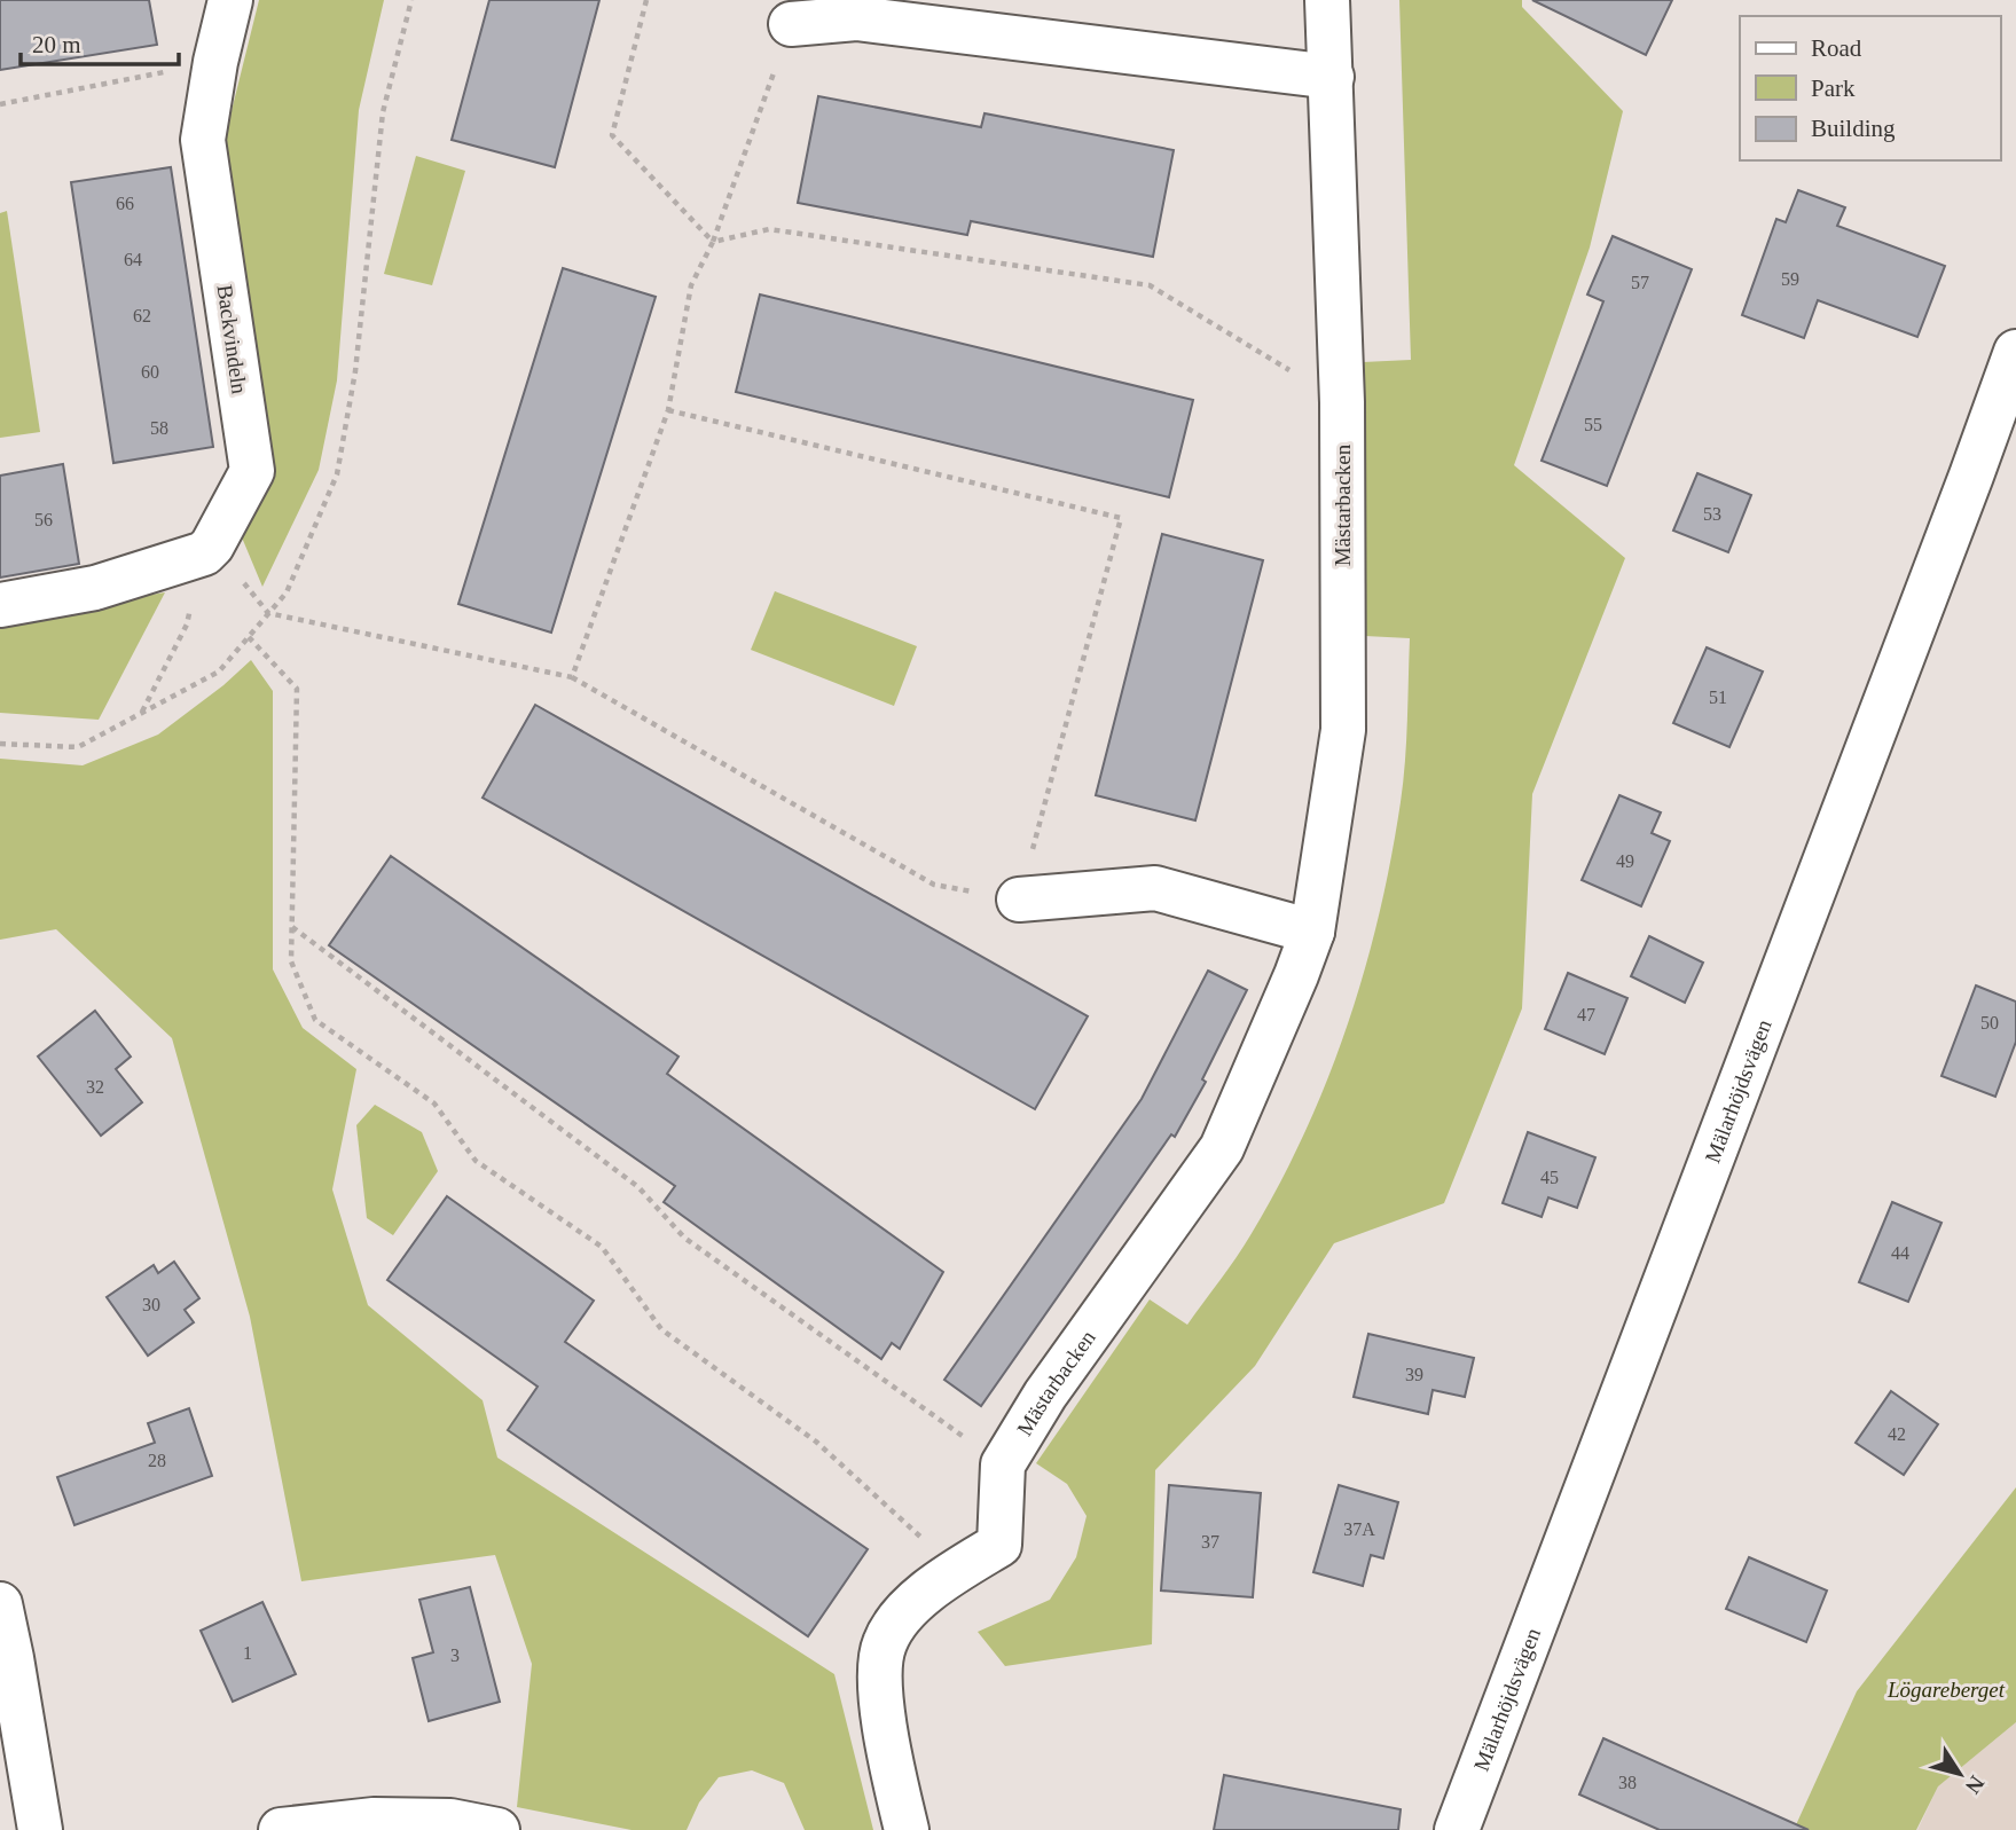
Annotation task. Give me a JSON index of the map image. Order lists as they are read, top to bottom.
{
  "streets": {
    "street": ["Backvindeln", "Mästarbacken", "Mälarhöjdsvägen"]
  },
  "parks": ["Lögareberget"],
  "house_numbers": [
    "66",
    "64",
    "59",
    "57",
    "62",
    "60",
    "55",
    "58",
    "53",
    "56",
    "51",
    "49",
    "47",
    "50",
    "32",
    "45",
    "44",
    "30",
    "39",
    "42",
    "28",
    "37A",
    "37",
    "1",
    "3",
    "38"
  ],
  "legend": ["Road", "Park", "Building"],
  "scale_bar": "20 m",
  "north": "bottom right"
}
